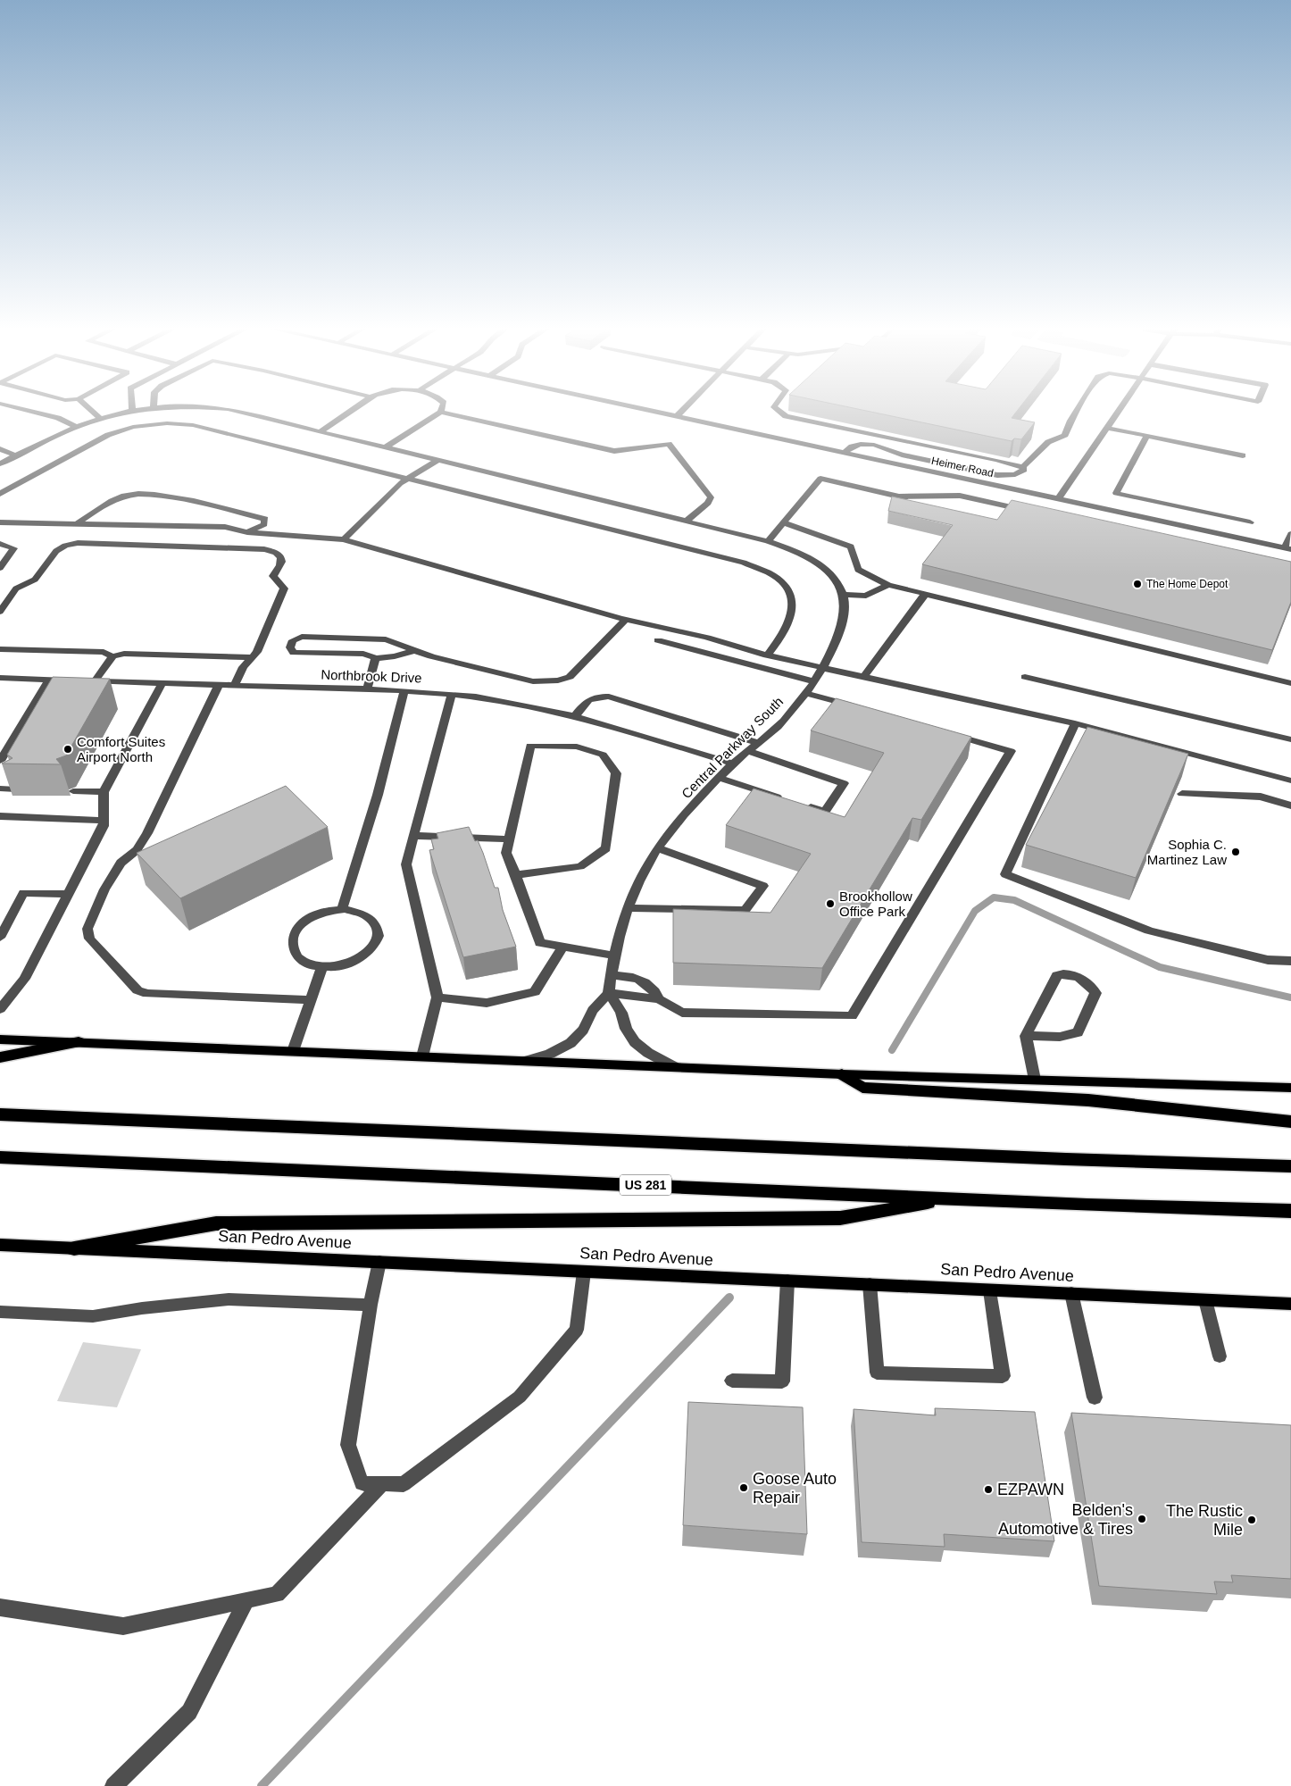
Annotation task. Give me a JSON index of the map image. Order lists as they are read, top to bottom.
{
  "streets": {
    "highway": ["US 281"],
    "main road": ["San Pedro Avenue"],
    "street": ["Heimer Road", "Northbrook Drive", "Central Parkway South"]
  },
  "crossings": [
    ["Northbrook Drive", "Central Parkway South"]
  ],
  "places": [
    "The Home Depot",
    "Comfort Suites Airport North",
    "Sophia C. Martinez Law",
    "Brookhollow Office Park",
    "Goose Auto Repair",
    "EZPAWN",
    "Belden's Automotive & Tires",
    "The Rustic Mile"
  ]
}
